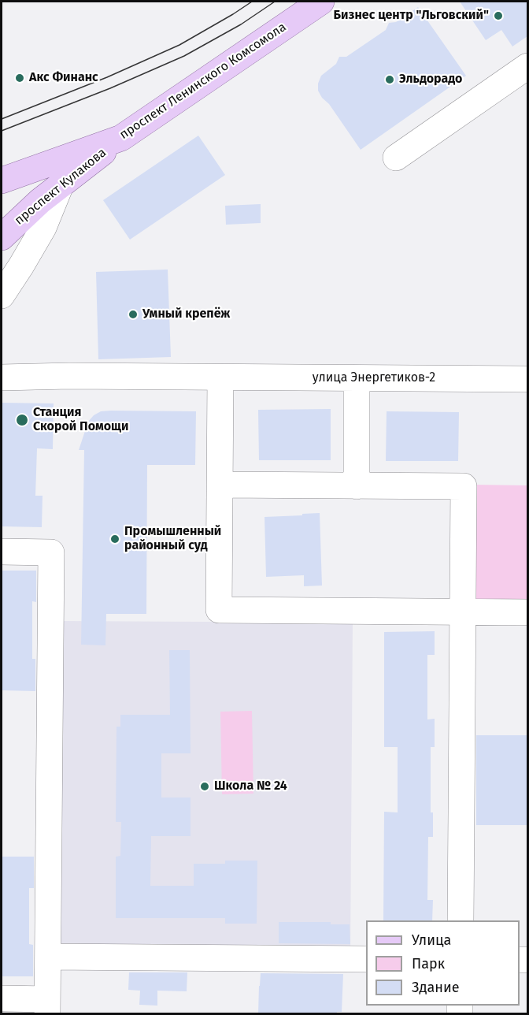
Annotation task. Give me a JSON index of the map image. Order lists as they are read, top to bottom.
{
  "streets": {
    "main road": ["проспект Ленинского Комсомола", "проспект Кулакова"],
    "street": ["улица Энергетиков-2"]
  },
  "crossings": [
    ["проспект Ленинского Комсомола", "проспект Кулакова"]
  ],
  "places": [
    "Бизнес центр \"Льговский\"",
    "Акс Финанс",
    "Эльдорадо",
    "Умный крепёж",
    "Станция Скорой Помощи",
    "Промышленный районный суд",
    "Школа № 24"
  ],
  "legend": ["Улица", "Парк", "Здание"]
}
